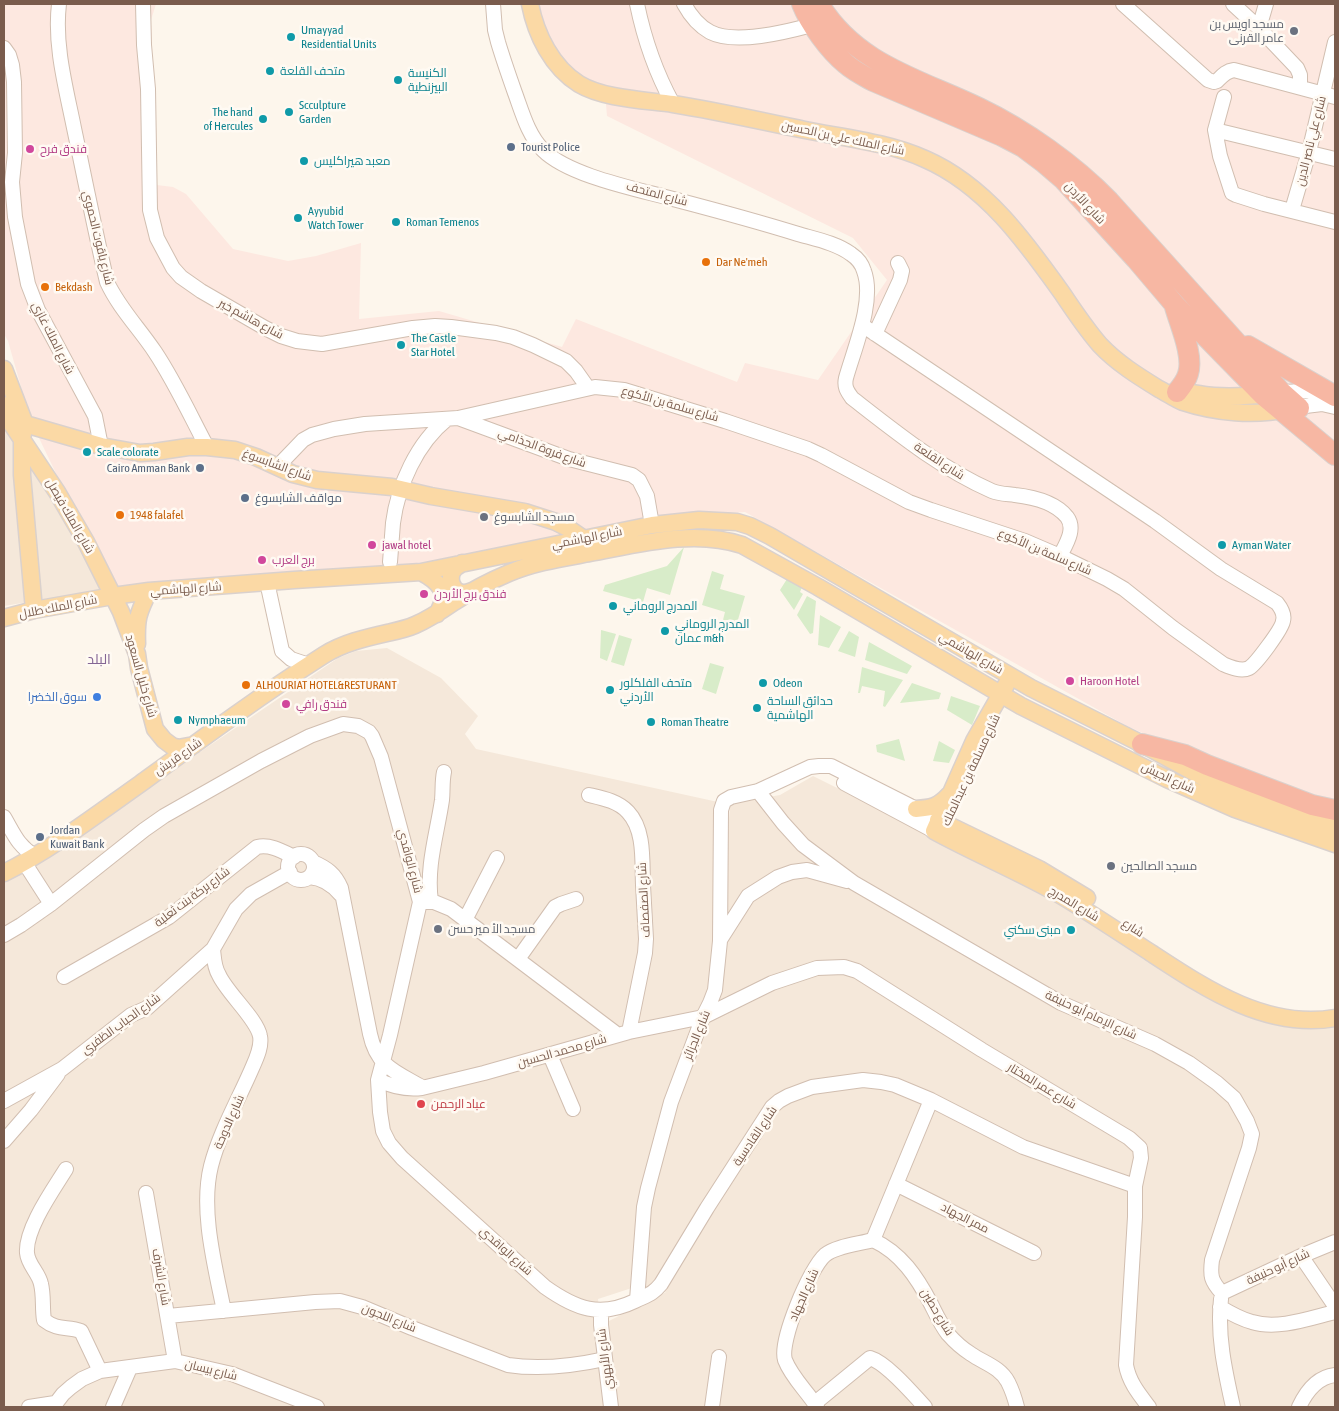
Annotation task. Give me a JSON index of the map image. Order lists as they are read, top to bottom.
{
  "streets": {
    "highway": ["شارع الأردن"],
    "main road": [
      "شارع الملك علي بن الحسين",
      "شارع الشابسوغ",
      "شارع الملك فيصل",
      "شارع الهاشمي",
      "شارع الملك طلال",
      "شارع خليل السعود",
      "شارع قريش",
      "شارع مسلمة بن عبدالملك",
      "شارع الجيش",
      "شارع المدرج"
    ],
    "street": [
      "شارع علي ناصر الدين",
      "شارع المتحف",
      "شارع ياقوت الحموي",
      "شارع هاشم خير",
      "شارع الملك غازي",
      "شارع سلمة بن الأكوع",
      "شارع فروة الجذامي",
      "شارع القلعة",
      "شارع الواقدي",
      "شارع بركة بنت ثعلبة",
      "شارع الصفصاف",
      "شارع الإمام أبو حنيفة",
      "شارع الحباب الظفري",
      "شارع الجزائر",
      "شارع محمد الحسين",
      "شارع عمر المختار",
      "شارع الدوحة",
      "شارع القادسية",
      "ممر الجهاد",
      "شارع أبو حنيفة",
      "شارع الشرف",
      "شارع الجهاد",
      "شارع حطين",
      "شارع اللجون",
      "شارع الأبهري",
      "شارع بيسان"
    ]
  },
  "crossings": [
    ["شارع الملك علي بن الحسين", "شارع الأردن"],
    ["شارع المتحف", "شارع سلمة بن الأكوع"],
    ["شارع المتحف", "شارع القلعة"],
    ["شارع ياقوت الحموي", "شارع الشابسوغ"],
    ["شارع هاشم خير", "شارع سلمة بن الأكوع"],
    ["شارع الملك غازي", "شارع الشابسوغ"],
    ["شارع سلمة بن الأكوع", "شارع فروة الجذامي"],
    ["شارع سلمة بن الأكوع", "شارع القلعة"],
    ["شارع سلمة بن الأكوع", "شارع الشابسوغ"],
    ["شارع فروة الجذامي", "شارع الهاشمي"],
    ["شارع الشابسوغ", "شارع الملك فيصل"],
    ["شارع الشابسوغ", "شارع الهاشمي"],
    ["شارع الملك فيصل", "شارع الهاشمي"],
    ["شارع الملك فيصل", "شارع الملك طلال"],
    ["شارع الملك فيصل", "شارع خليل السعود"],
    ["شارع الهاشمي", "شارع الملك طلال"],
    ["شارع الهاشمي", "شارع خليل السعود"],
    ["شارع الهاشمي", "شارع قريش"],
    ["شارع الهاشمي", "شارع مسلمة بن عبدالملك"],
    ["شارع الهاشمي", "شارع الجيش"],
    ["شارع الملك طلال", "شارع خليل السعود"],
    ["شارع خليل السعود", "شارع قريش"],
    ["شارع مسلمة بن عبدالملك", "شارع الجيش"],
    ["شارع مسلمة بن عبدالملك", "شارع المدرج"],
    ["شارع الواقدي", "شارع محمد الحسين"],
    ["شارع الواقدي", "شارع القادسية"],
    ["شارع الواقدي", "شارع الأبهري"],
    ["شارع بركة بنت ثعلبة", "شارع الحباب الظفري"],
    ["شارع الصفصاف", "شارع محمد الحسين"],
    ["شارع الإمام أبو حنيفة", "شارع الجزائر"],
    ["شارع الإمام أبو حنيفة", "شارع أبو حنيفة"],
    ["شارع الحباب الظفري", "شارع الدوحة"],
    ["شارع الجزائر", "شارع محمد الحسين"],
    ["شارع الجزائر", "شارع عمر المختار"],
    ["شارع الجزائر", "شارع القادسية"],
    ["شارع محمد الحسين", "شارع عمر المختار"],
    ["شارع عمر المختار", "شارع القادسية"],
    ["شارع الدوحة", "شارع اللجون"],
    ["شارع القادسية", "شارع الأبهري"],
    ["شارع الشرف", "شارع اللجون"],
    ["شارع الشرف", "شارع بيسان"],
    ["شارع الجهاد", "شارع حطين"],
    ["شارع اللجون", "شارع الأبهري"]
  ],
  "districts": ["البلد"],
  "places": [
    "مسجد اويس بن عامر القرنى",
    "Umayyad Residential Units",
    "متحف القلعة",
    "الكنيسة البيزنطية",
    "Scculpture Garden",
    "The hand of Hercules",
    "Tourist Police",
    "فندق فرح",
    "معبد هيراكليس",
    "Ayyubid Watch Tower",
    "Roman Temenos",
    "Dar Ne'meh",
    "Bekdash",
    "The Castle Star Hotel",
    "Scale colorate",
    "Cairo Amman Bank",
    "مواقف الشابسوغ",
    "1948 falafel",
    "مسجد الشابسوغ",
    "jawal hotel",
    "Ayman Water",
    "برج العرب",
    "فندق برج الأردن",
    "المدرج الروماني",
    "المدرج الروماني عمان m&h",
    "Haroon Hotel",
    "Odeon",
    "ALHOURIAT HOTEL&RESTURANT",
    "متحف الفلكلور الأردني",
    "سوق الخضرا",
    "فندق رافي",
    "حدائق الساحة الهاشمية",
    "Nymphaeum",
    "Roman Theatre",
    "Jordan Kuwait Bank",
    "مسجد الصالحين",
    "مسجد الأ مير حسن",
    "مبنى سكني",
    "عباد الرحمن"
  ]
}
